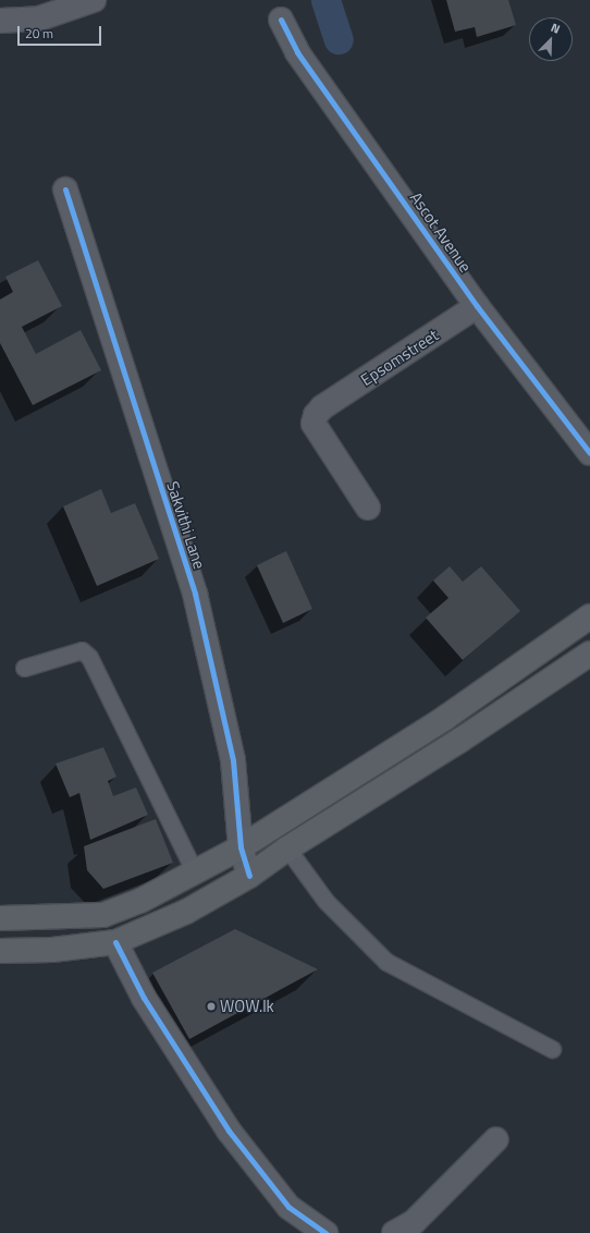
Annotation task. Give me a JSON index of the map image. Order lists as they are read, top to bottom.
{
  "streets": {
    "street": ["Ascot Avenue", "Epsomstreet", "Sakvithi Lane"]
  },
  "crossings": [
    ["Ascot Avenue", "Epsomstreet"]
  ],
  "places": ["WOW.lk"],
  "scale_bar": "20 m",
  "north": "top right"
}
